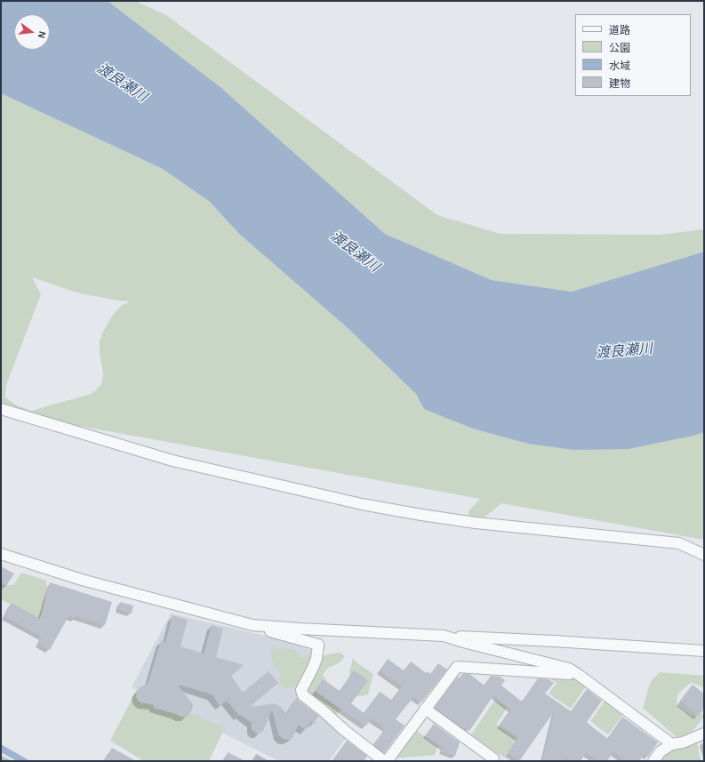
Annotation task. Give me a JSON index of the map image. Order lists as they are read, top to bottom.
{
  "water": ["渡良瀬川"],
  "legend": [
    "道路",
    "公園",
    "水域",
    "建物"
  ],
  "north": "right"
}
